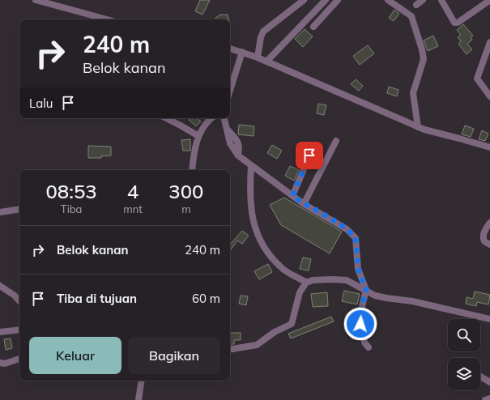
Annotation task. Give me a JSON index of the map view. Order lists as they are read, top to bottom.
{
  "page": {
    "turn": ["240 m", "Belok kanan"],
    "then": "Lalu",
    "eta": [
      "08:53",
      "Tiba",
      "4",
      "mnt",
      "300",
      "m"
    ],
    "list": [
      {
        "name": "Belok kanan",
        "value": "240 m"
      },
      {
        "name": "Tiba di tujuan",
        "value": "60 m"
      }
    ],
    "buttons": ["Keluar", "Bagikan"]
  }
}
